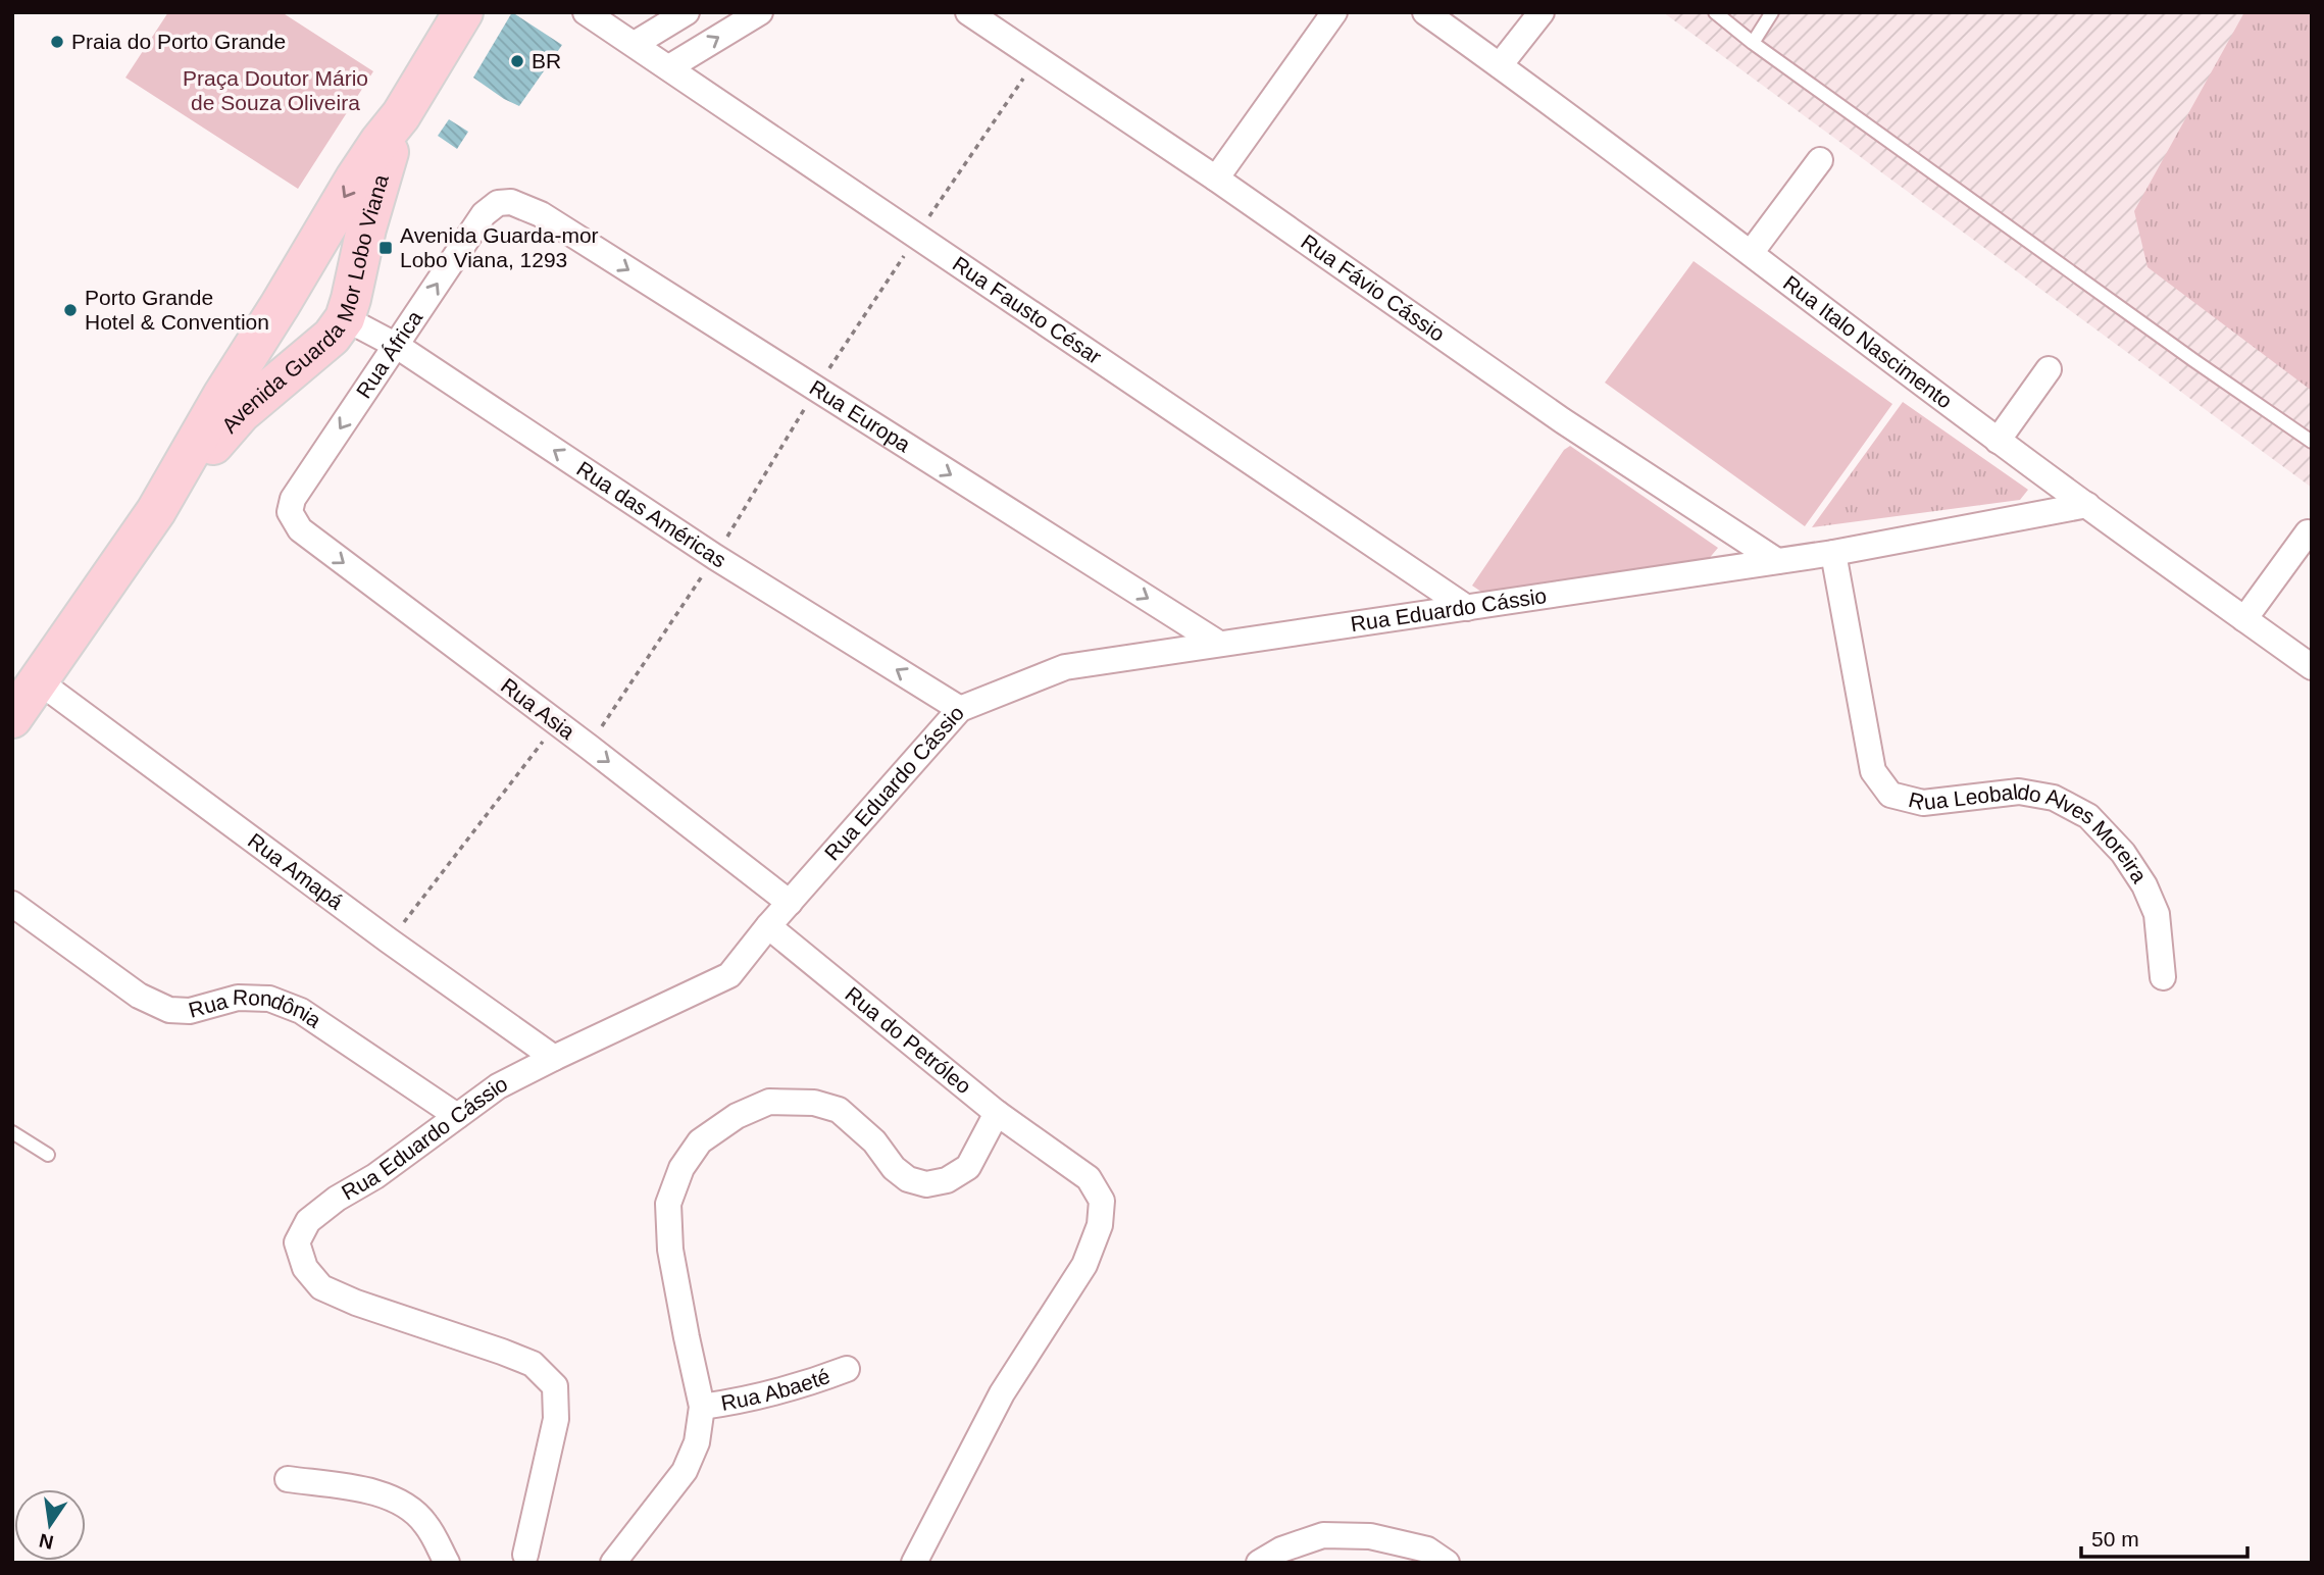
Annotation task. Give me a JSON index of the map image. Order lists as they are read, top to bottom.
{
  "streets": {
    "main road": ["Avenida Guarda Mor Lobo Viana"],
    "street": [
      "Rua Fávio Cássio",
      "Rua Fausto César",
      "Rua Italo Nascimento",
      "Rua África",
      "Rua Europa",
      "Rua das Américas",
      "Rua Eduardo Cássio",
      "Rua Asia",
      "Rua Leobaldo Alves Moreira",
      "Rua Amapá",
      "Rua Rondônia",
      "Rua do Petróleo",
      "Rua Abaeté"
    ]
  },
  "crossings": [
    ["Rua Fávio Cássio", "Rua Eduardo Cássio"],
    ["Avenida Guarda Mor Lobo Viana", "Rua das Américas"],
    ["Avenida Guarda Mor Lobo Viana", "Rua Amapá"],
    ["Rua Fausto César", "Rua Eduardo Cássio"],
    ["Rua Italo Nascimento", "Rua Eduardo Cássio"],
    ["Rua África", "Rua Europa"],
    ["Rua África", "Rua das Américas"],
    ["Rua África", "Rua Asia"],
    ["Rua Europa", "Rua Eduardo Cássio"],
    ["Rua das Américas", "Rua Eduardo Cássio"],
    ["Rua Eduardo Cássio", "Rua Asia"],
    ["Rua Eduardo Cássio", "Rua Leobaldo Alves Moreira"],
    ["Rua Eduardo Cássio", "Rua Amapá"],
    ["Rua Eduardo Cássio", "Rua Rondônia"],
    ["Rua Eduardo Cássio", "Rua do Petróleo"]
  ],
  "one_way": ["Rua Europa", "Rua das Américas", "Rua Asia"],
  "parks": ["Praça Doutor Mário de Souza Oliveira"],
  "places": {
    "other": ["Praia do Porto Grande", "BR", "Porto Grande Hotel & Convention"],
    "transit": ["Avenida Guarda-mor Lobo Viana, 1293"]
  },
  "scale_bar": "50 m",
  "north": "bottom"
}
